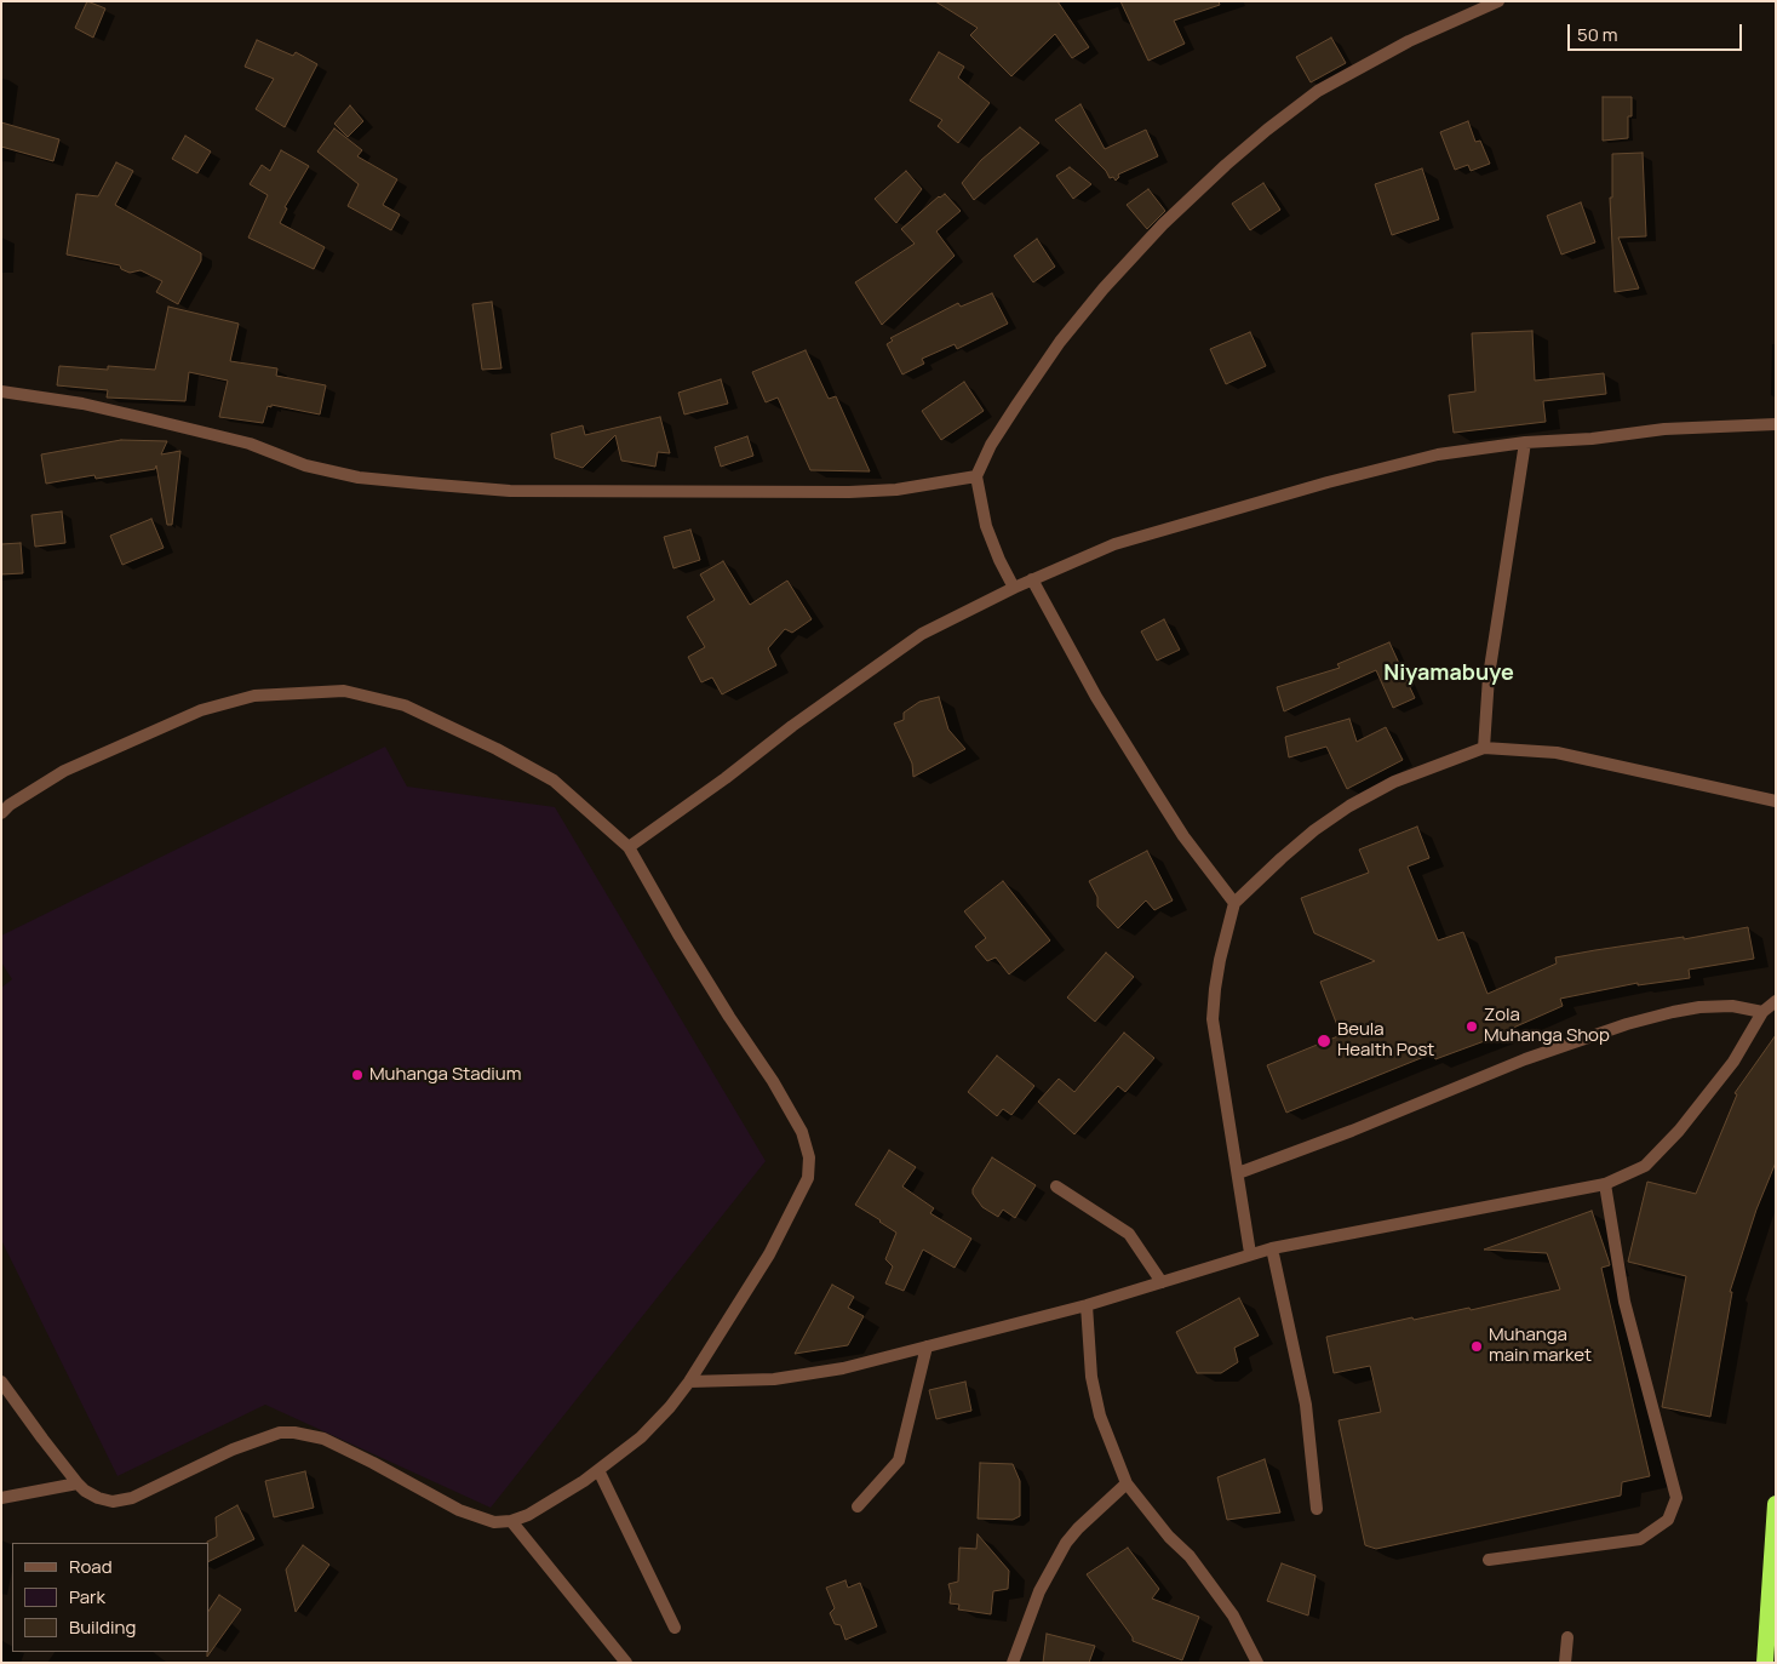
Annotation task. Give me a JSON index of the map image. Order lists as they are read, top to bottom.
{
  "districts": ["Niyamabuye"],
  "places": [
    "Zola Muhanga Shop",
    "Beula Health Post",
    "Muhanga Stadium",
    "Muhanga main market"
  ],
  "legend": ["Road", "Park", "Building"],
  "scale_bar": "50 m"
}
